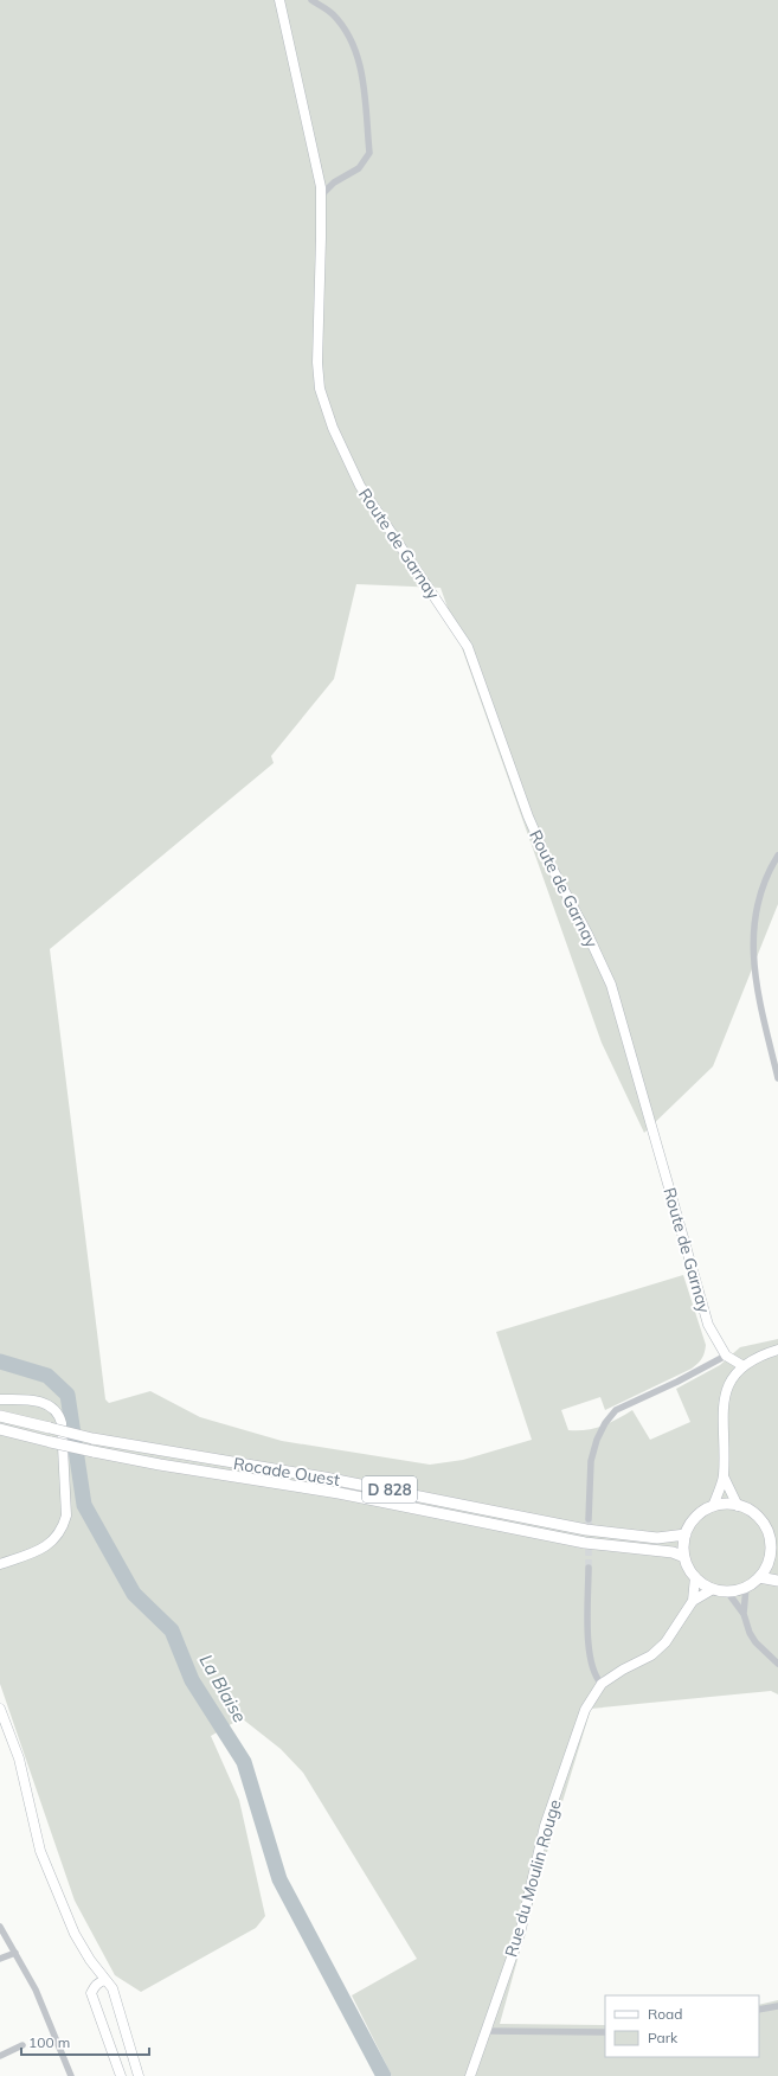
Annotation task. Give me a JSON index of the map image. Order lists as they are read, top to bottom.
{
  "streets": {
    "main road": ["Rocade Ouest", "D 828"],
    "street": ["Route de Garnay", "Rue du Moulin Rouge"]
  },
  "crossings": [
    ["Rocade Ouest", "Rue du Moulin Rouge"]
  ],
  "water": ["La Blaise"],
  "legend": ["Road", "Park"],
  "scale_bar": "100 m"
}
